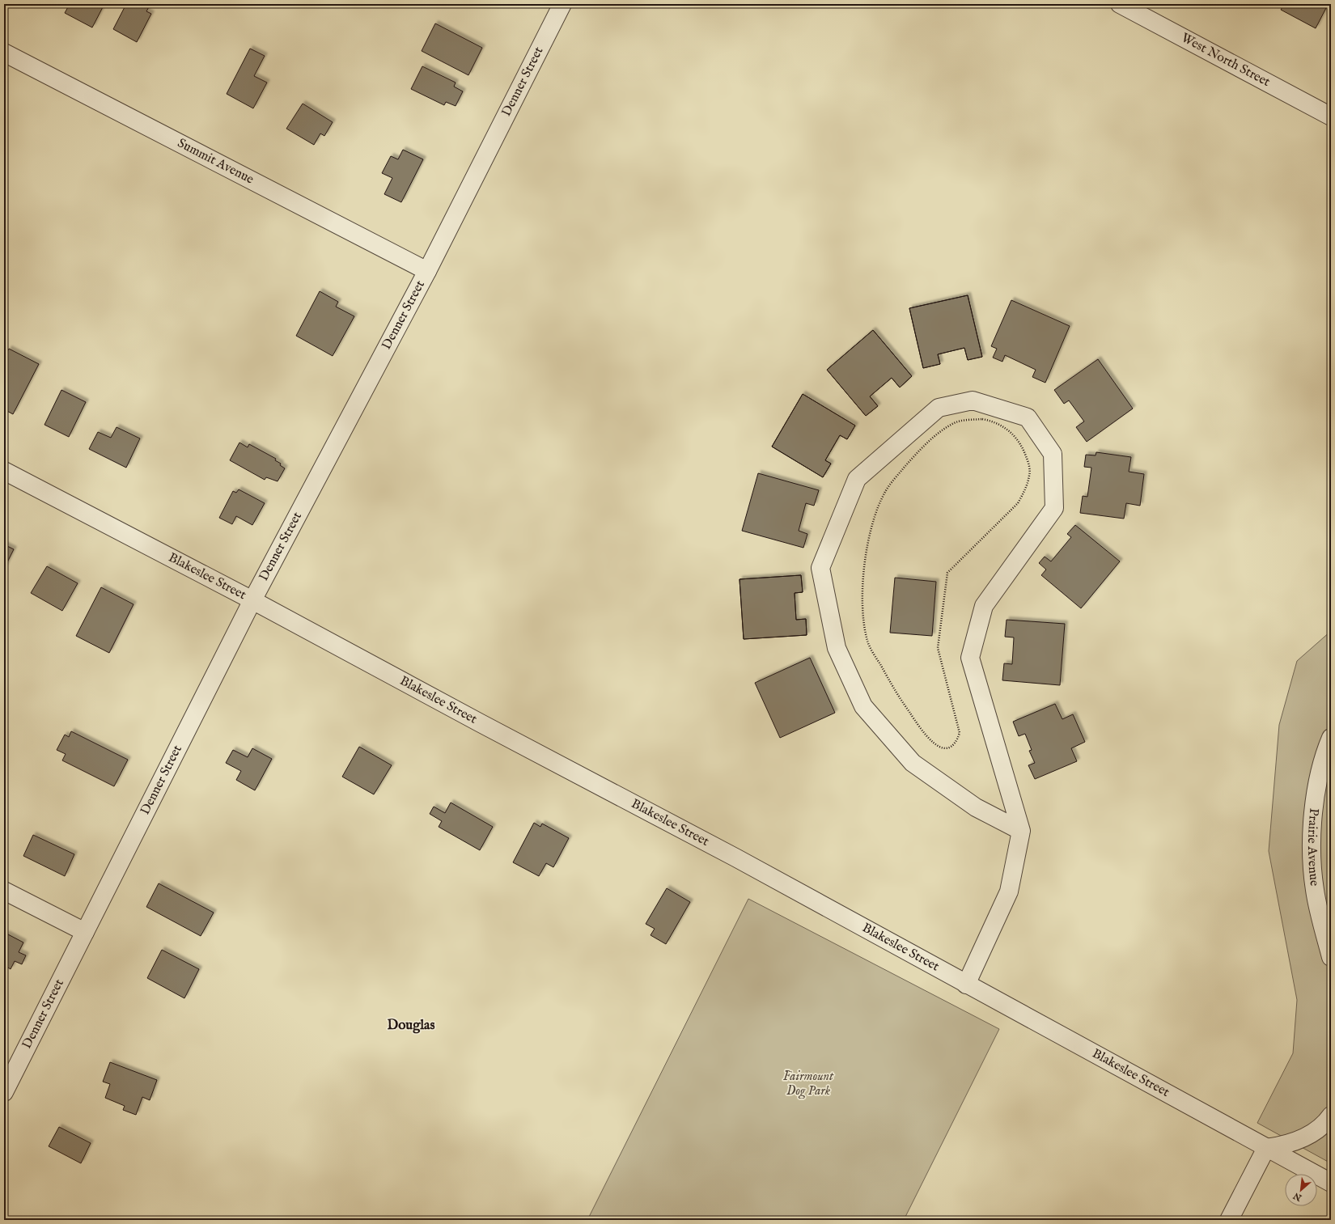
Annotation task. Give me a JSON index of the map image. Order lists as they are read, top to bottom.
{
  "streets": {
    "street": [
      "West North Street",
      "Denner Street",
      "Summit Avenue",
      "Blakeslee Street",
      "Prairie Avenue"
    ]
  },
  "crossings": [
    ["Denner Street", "Summit Avenue"],
    ["Denner Street", "Blakeslee Street"]
  ],
  "districts": ["Douglas"],
  "parks": ["Fairmount Dog Park"],
  "north": "bottom left"
}
